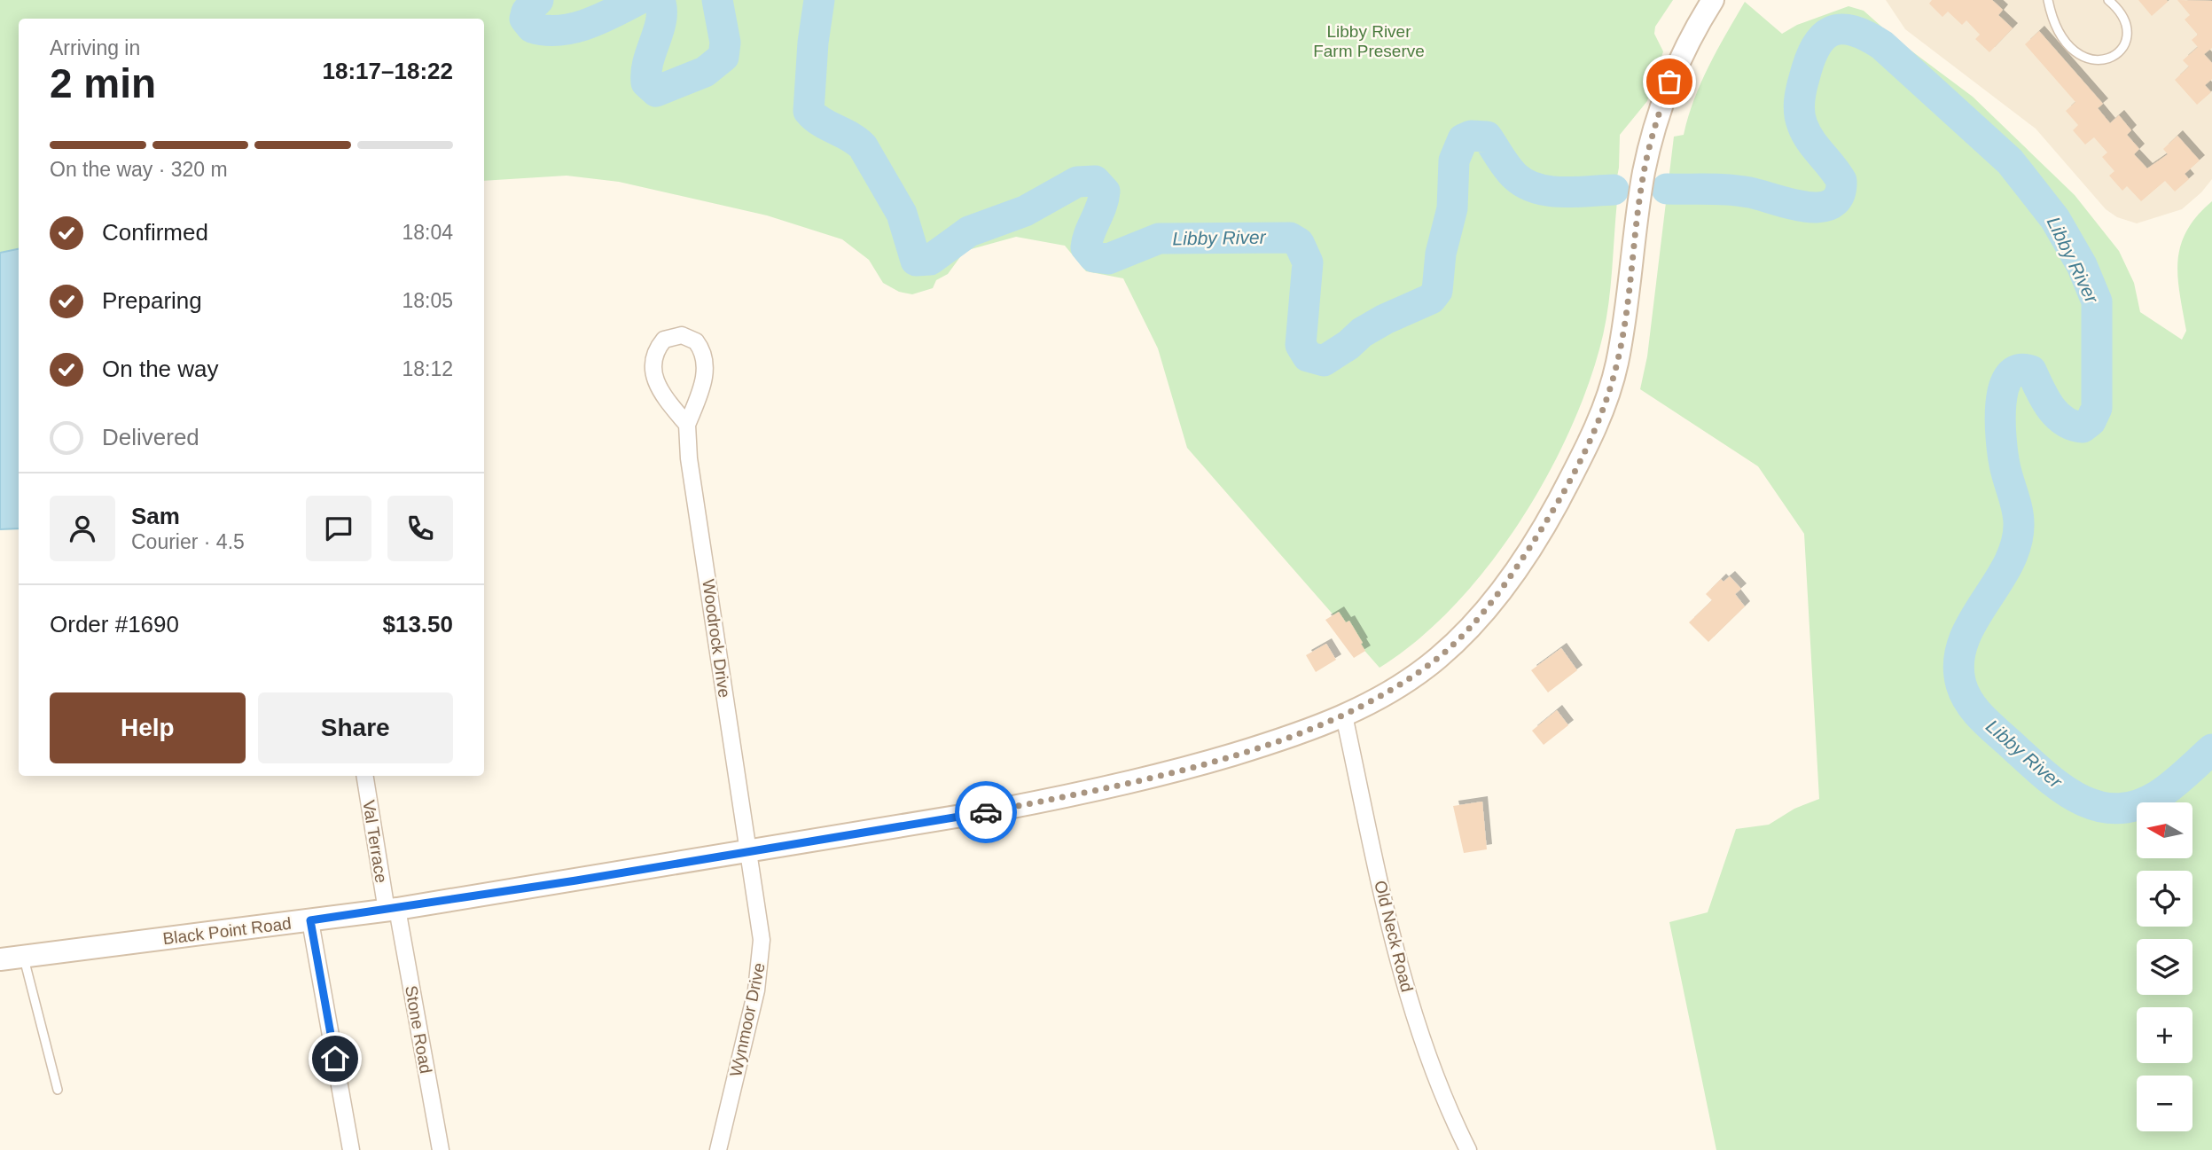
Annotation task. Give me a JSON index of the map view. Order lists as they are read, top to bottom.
{
  "streets": {
    "main road": ["Black Point Road"],
    "street": [
      "Woodrock Drive",
      "Val Terrace",
      "Old Neck Road",
      "Wynmoor Drive",
      "Stone Road"
    ]
  },
  "crossings": [
    ["Woodrock Drive", "Black Point Road"],
    ["Woodrock Drive", "Wynmoor Drive"],
    ["Val Terrace", "Black Point Road"],
    ["Val Terrace", "Stone Road"],
    ["Black Point Road", "Old Neck Road"],
    ["Black Point Road", "Wynmoor Drive"],
    ["Black Point Road", "Stone Road"]
  ],
  "water": ["Libby River"],
  "parks": ["Libby River Farm Preserve"],
  "north": "left",
  "page": {
    "heading": ["2 min", "Arriving in", "18:17–18:22"],
    "panel": [
      "Sam",
      "Courier · 4.5",
      "Order #1690",
      "$13.50"
    ],
    "bar": "On the way · 320 m",
    "list": [
      ["Confirmed", "18:04"],
      ["Preparing", "18:05"],
      ["On the way", "18:12"],
      "Delivered"
    ],
    "buttons": ["Help", "Share"],
    "map_buttons": ["+", "−"]
  }
}
